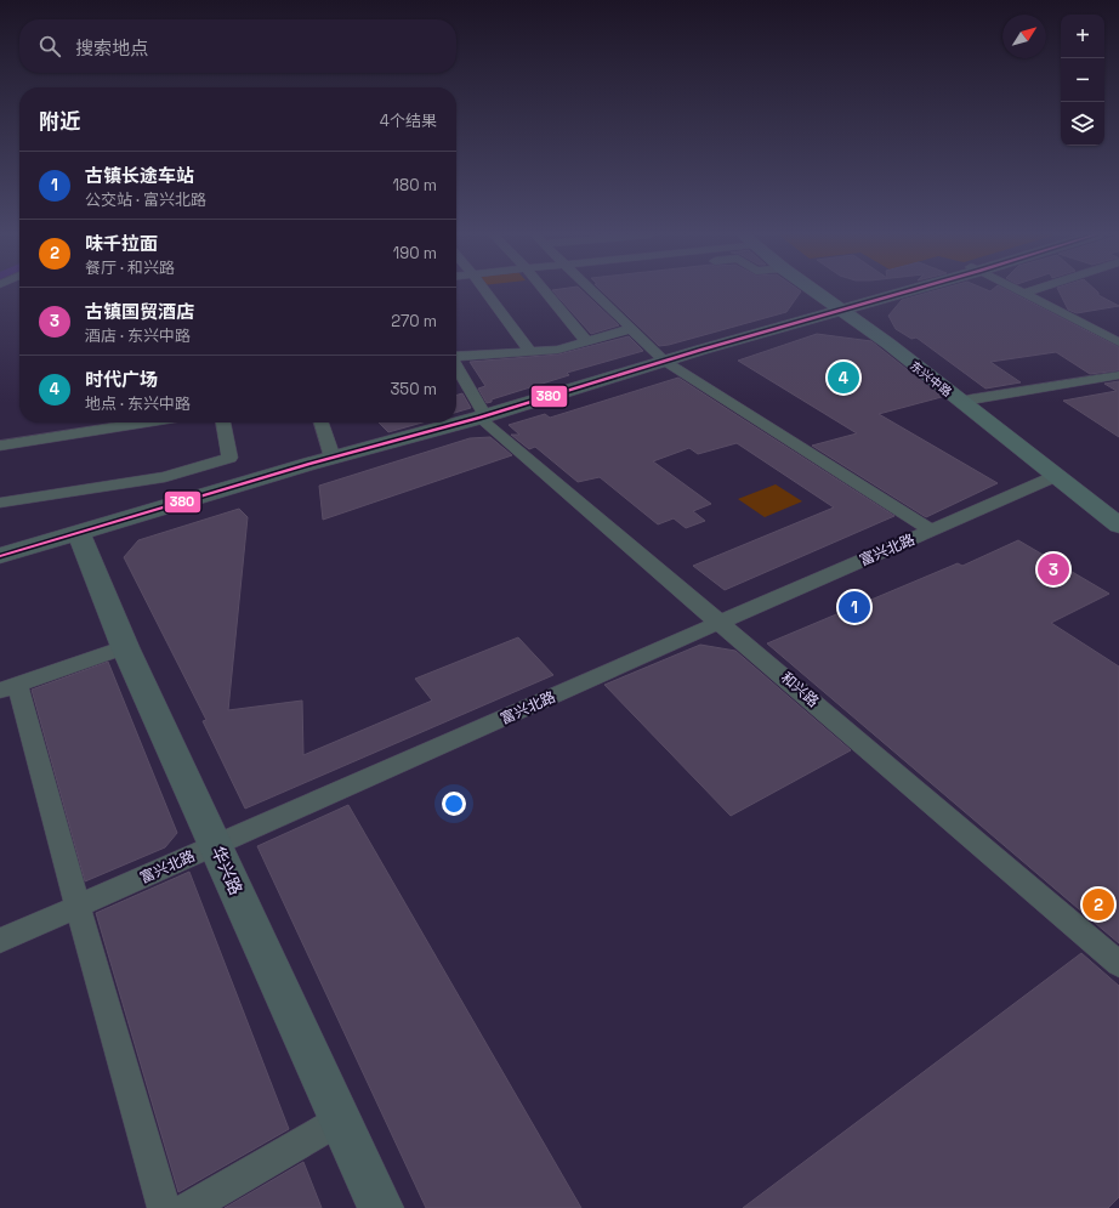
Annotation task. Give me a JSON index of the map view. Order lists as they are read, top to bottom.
{
  "streets": {
    "main road": ["东兴中路", "华兴路"],
    "street": ["富兴北路", "和兴路"]
  },
  "crossings": [
    ["东兴中路", "富兴北路"],
    ["富兴北路", "和兴路"],
    ["富兴北路", "华兴路"]
  ],
  "lines": ["transit line 380"],
  "north": "top right",
  "page": {
    "map_buttons": ["+", "−"],
    "search": "搜索地点",
    "heading": ["附近", "4个结果"],
    "list": [
      {
        "mark": "1",
        "name": "古镇长途车站",
        "note": "公交站 · 富兴北路",
        "value": "180 m"
      },
      {
        "mark": "2",
        "name": "味千拉面",
        "note": "餐厅 · 和兴路",
        "value": "190 m"
      },
      {
        "mark": "3",
        "name": "古镇国贸酒店",
        "note": "酒店 · 东兴中路",
        "value": "270 m"
      },
      {
        "mark": "4",
        "name": "时代广场",
        "note": "地点 · 东兴中路",
        "value": "350 m"
      }
    ],
    "pins": [
      "4",
      "3",
      "1",
      "2"
    ]
  }
}
